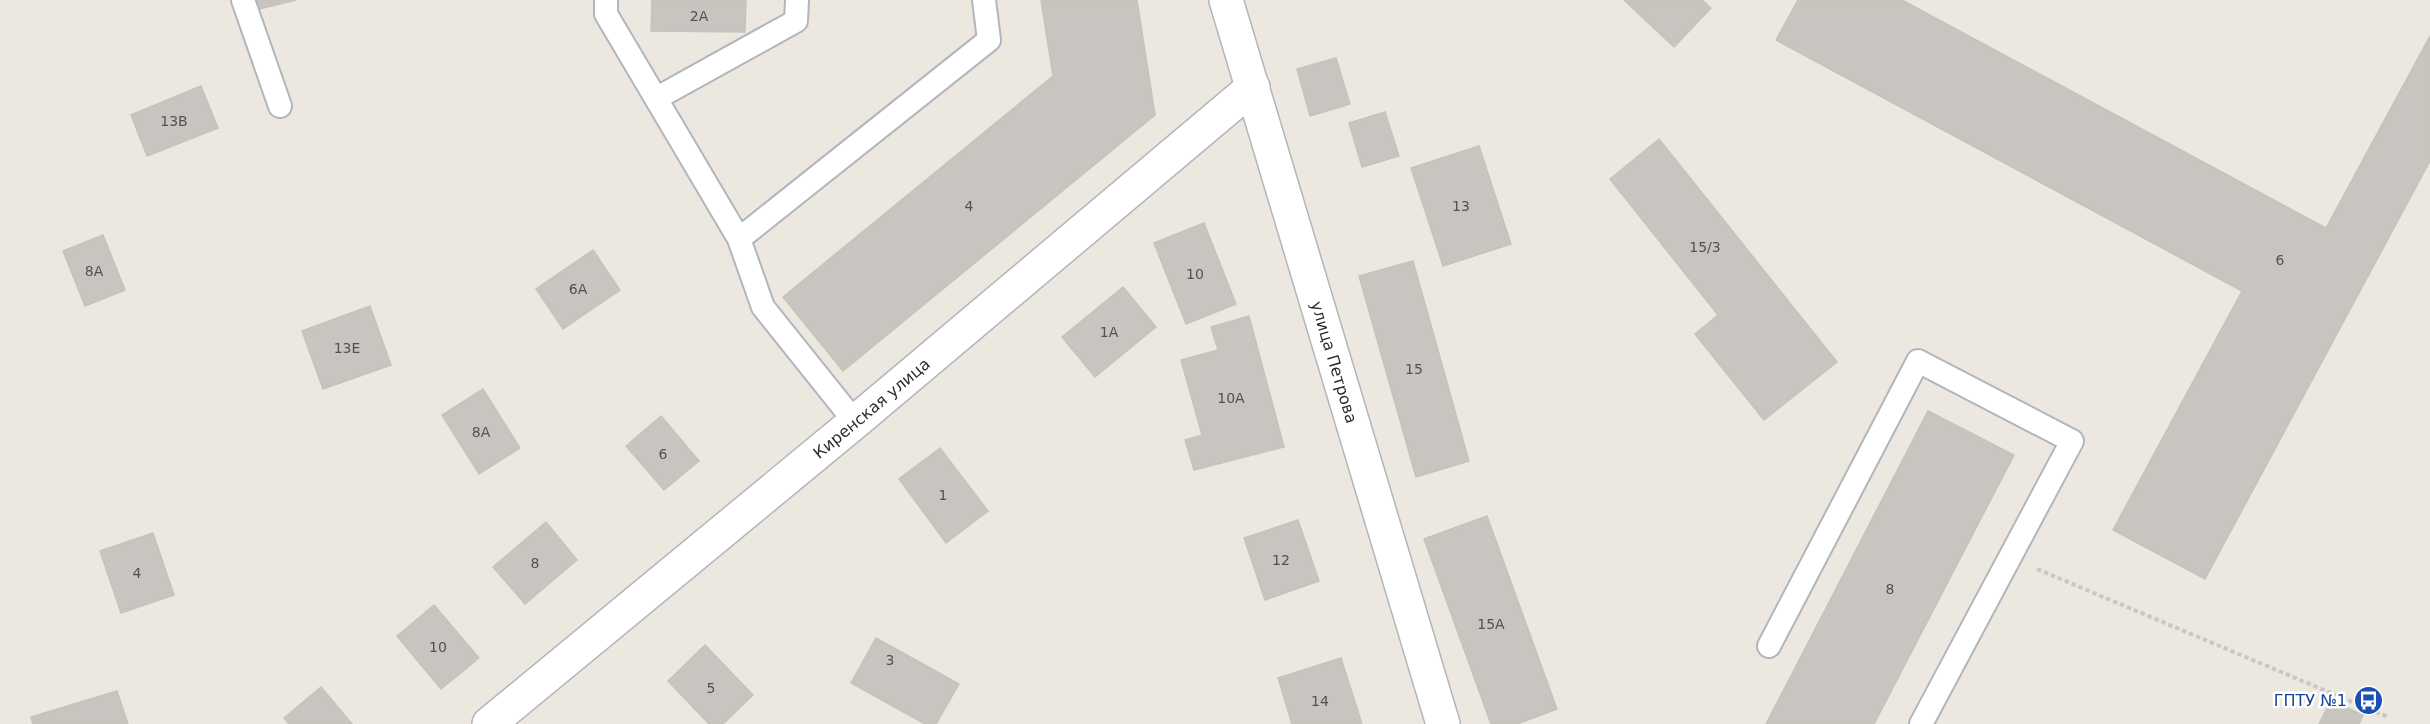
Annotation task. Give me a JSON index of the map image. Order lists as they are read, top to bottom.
{
  "streets": {
    "street": ["улица Петрова", "Киренская улица"]
  },
  "crossings": [
    ["улица Петрова", "Киренская улица"]
  ],
  "places": {
    "bus stop": ["ГПТУ №1"]
  },
  "house_numbers": [
    "2А",
    "13В",
    "4",
    "13",
    "15/3",
    "6",
    "8А",
    "10",
    "6А",
    "1А",
    "13Е",
    "15",
    "10А",
    "8А",
    "6",
    "1",
    "12",
    "8",
    "4",
    "8",
    "15А",
    "10",
    "3",
    "5",
    "14"
  ]
}
